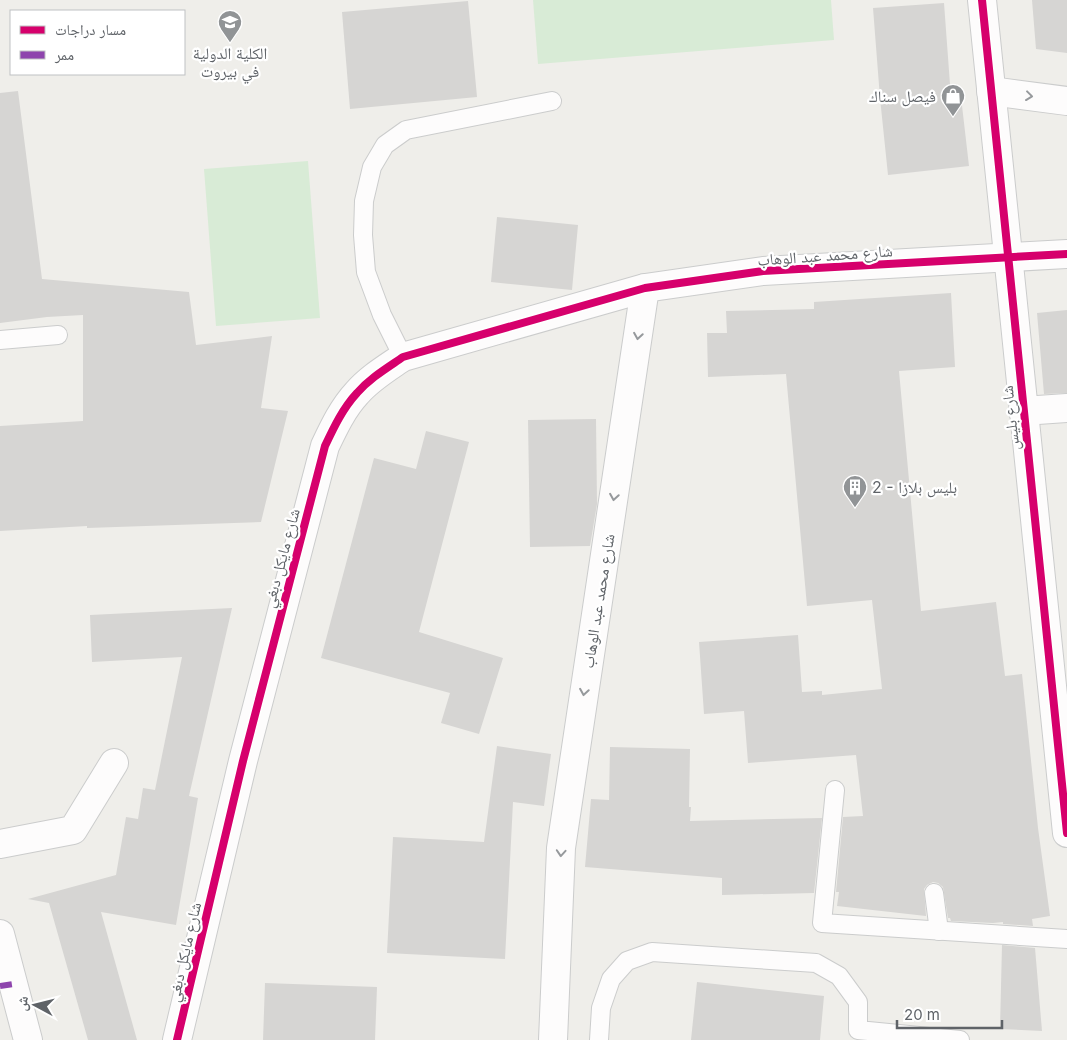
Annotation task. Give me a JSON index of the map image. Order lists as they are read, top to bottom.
{
  "streets": {
    "street": ["شارع محمد عبد الوهاب", "شارع بليس", "شارع مايكل دبغي"]
  },
  "crossings": [
    ["شارع محمد عبد الوهاب", "شارع بليس"],
    ["شارع محمد عبد الوهاب", "شارع مايكل دبغي"]
  ],
  "one_way": ["شارع محمد عبد الوهاب"],
  "places": {
    "school or university": ["الكلية الدولية في بيروت"],
    "shop": ["فيصل سناك"],
    "building": ["2 - بليس بلازا"]
  },
  "legend": ["مسار دراجات", "ممر"],
  "scale_bar": "20 m",
  "north": "left"
}
